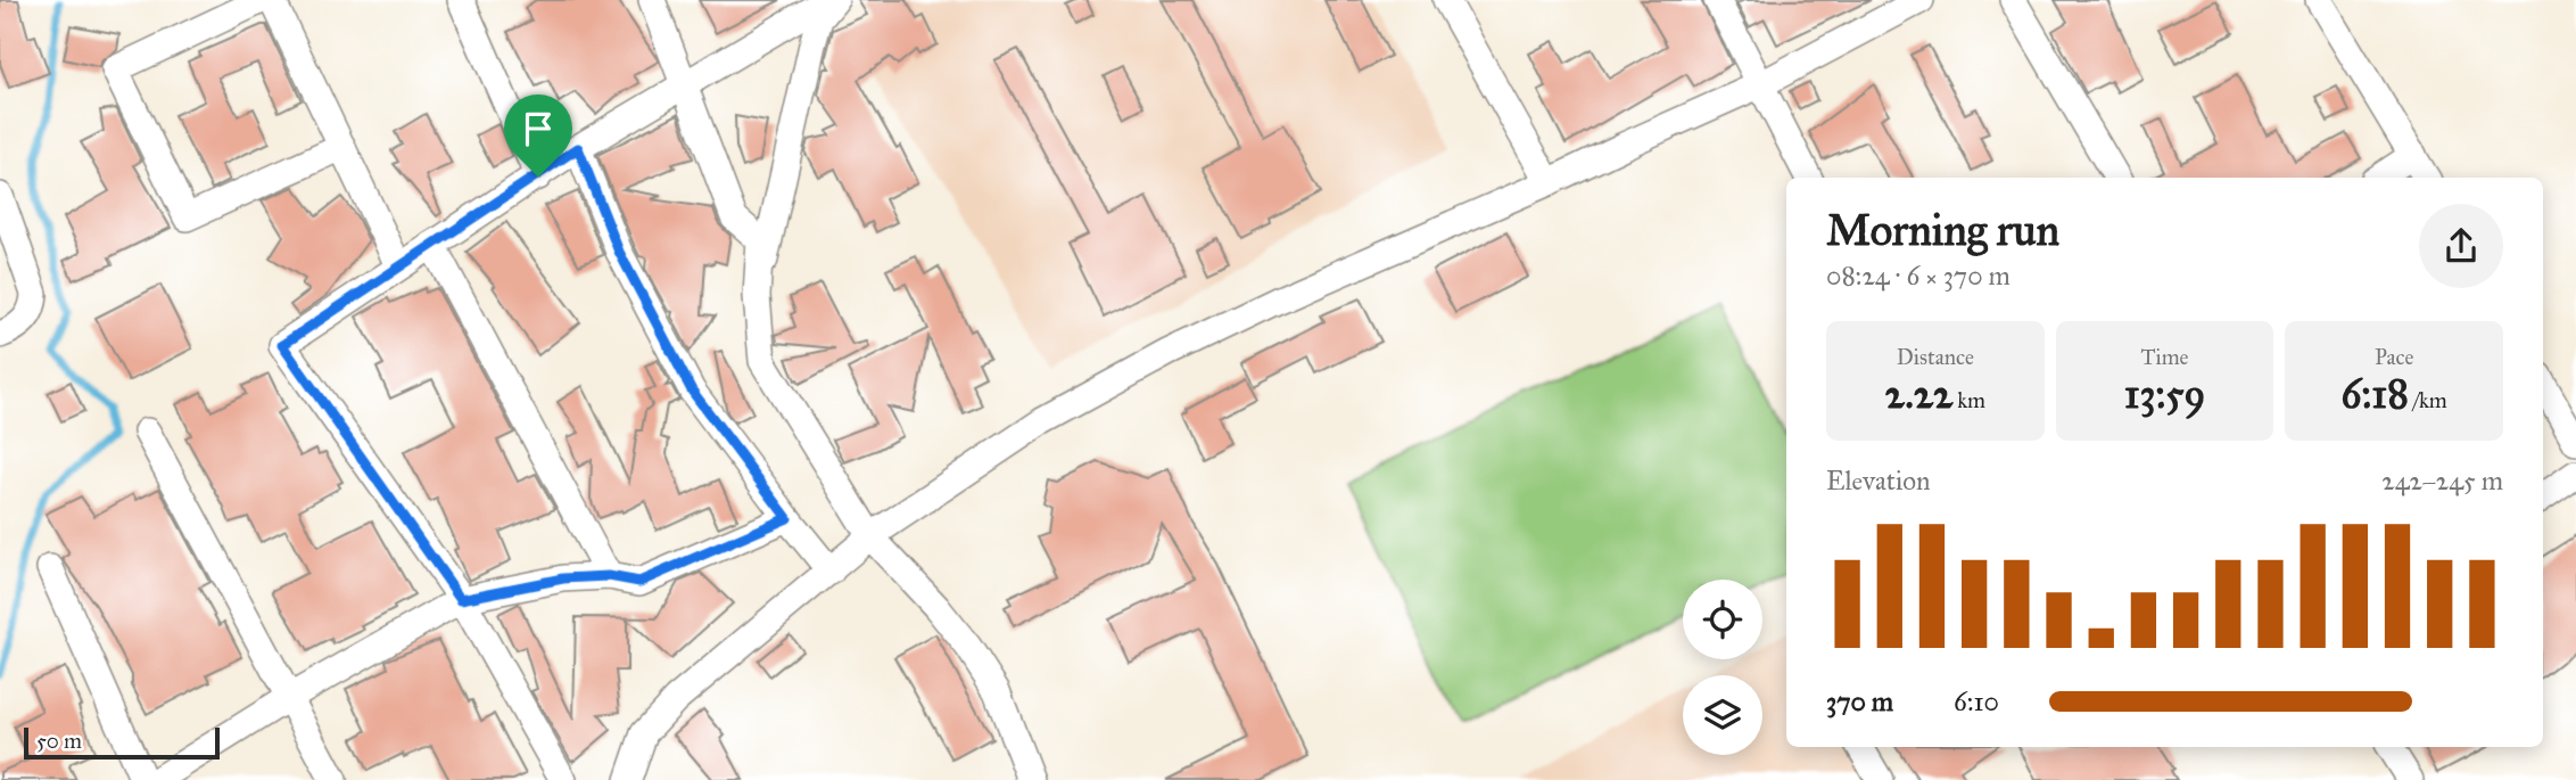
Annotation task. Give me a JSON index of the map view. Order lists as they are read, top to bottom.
{
  "scale_bar": "50 m",
  "page": {
    "heading": ["Morning run", "08:24 · 6 × 370 m"],
    "stats": [
      ["Distance", "2.22 km"],
      ["Time", "13:59"],
      ["Pace", "6:18 /km"]
    ],
    "chart": ["Elevation", "242–245 m"],
    "list": [
      {
        "name": "370 m",
        "note": "6:10"
      }
    ],
    "scale": "50 m"
  }
}
